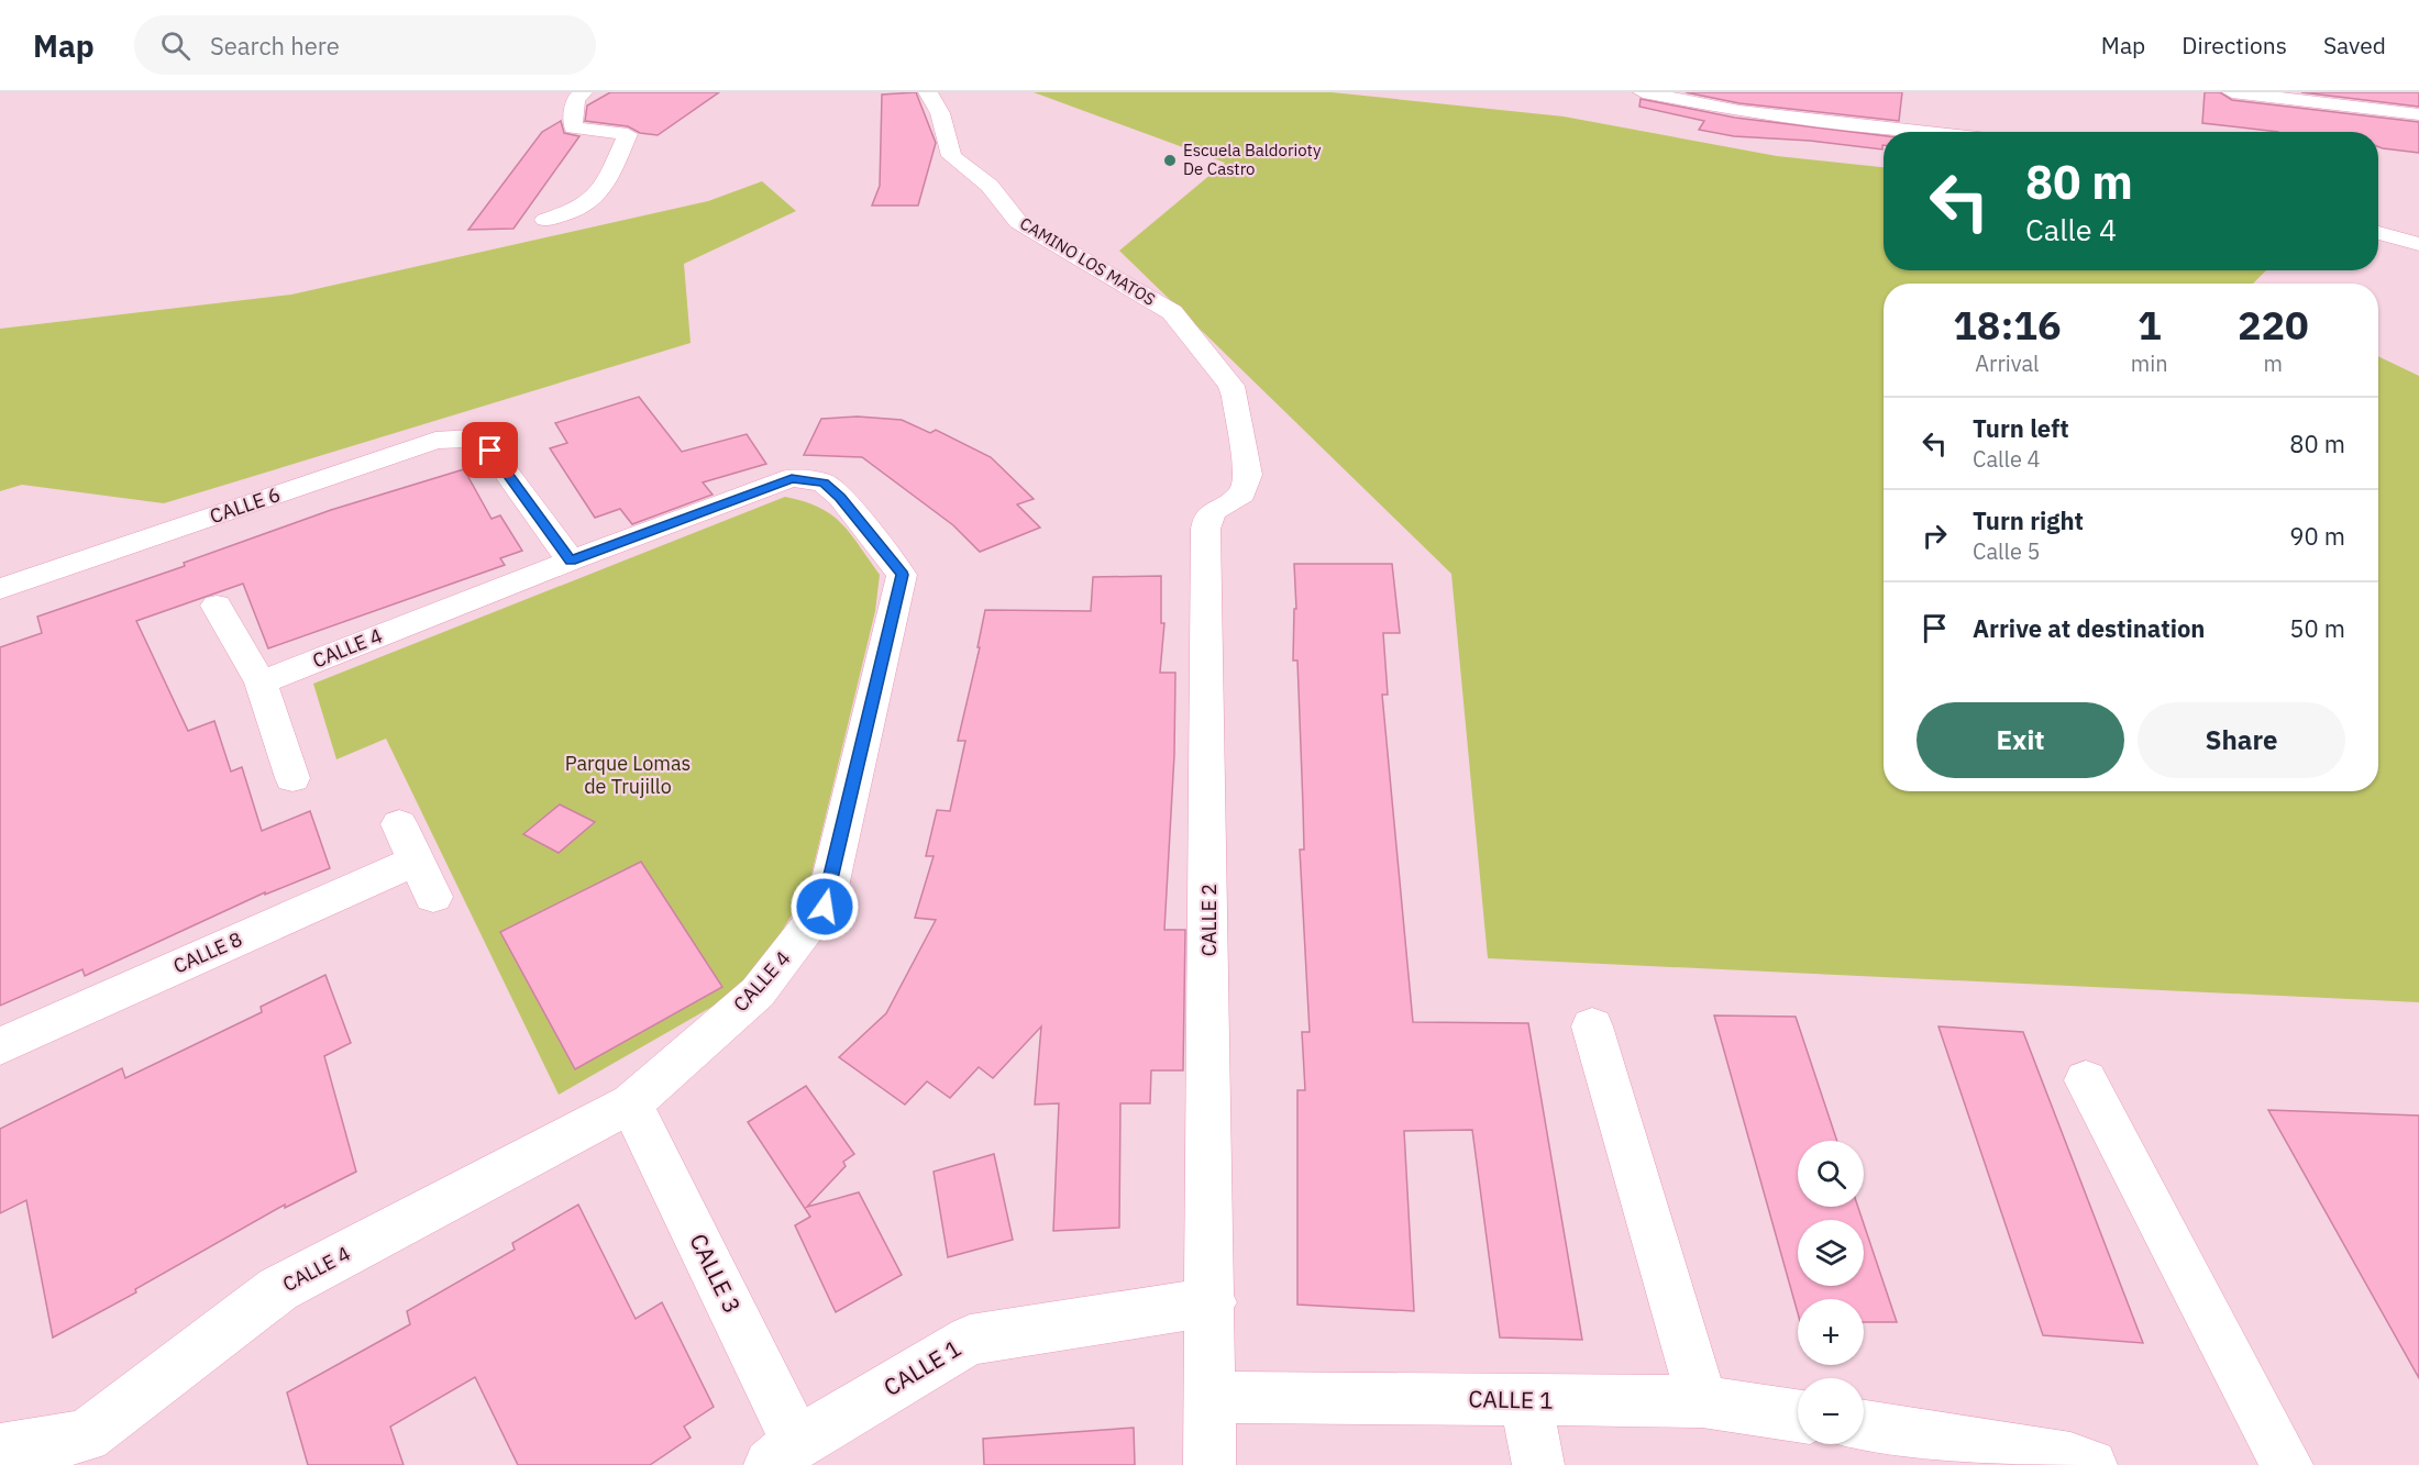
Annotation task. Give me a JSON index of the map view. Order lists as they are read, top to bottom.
{
  "streets": {
    "street": [
      "CAMINO LOS MATOS",
      "CALLE 6",
      "CALLE 4",
      "CALLE 2",
      "CALLE 8",
      "CALLE 3",
      "CALLE 1"
    ]
  },
  "crossings": [
    ["CAMINO LOS MATOS", "CALLE 2"],
    ["CALLE 6", "CALLE 4"],
    ["CALLE 4", "CALLE 3"],
    ["CALLE 2", "CALLE 1"],
    ["CALLE 3", "CALLE 1"]
  ],
  "parks": ["Parque Lomas de Trujillo"],
  "places": ["Escuela Baldorioty De Castro"],
  "page": {
    "header": "Map",
    "search": "Search here",
    "nav": ["Map", "Directions", "Saved"],
    "turn": ["80 m", "Calle 4"],
    "eta": [
      "18:16",
      "Arrival",
      "1",
      "min",
      "220",
      "m"
    ],
    "list": [
      {
        "name": "Turn left",
        "note": "Calle 4",
        "value": "80 m"
      },
      {
        "name": "Turn right",
        "note": "Calle 5",
        "value": "90 m"
      },
      {
        "name": "Arrive at destination",
        "value": "50 m"
      }
    ],
    "buttons": ["Exit", "Share"],
    "map_buttons": ["+", "−"]
  }
}
